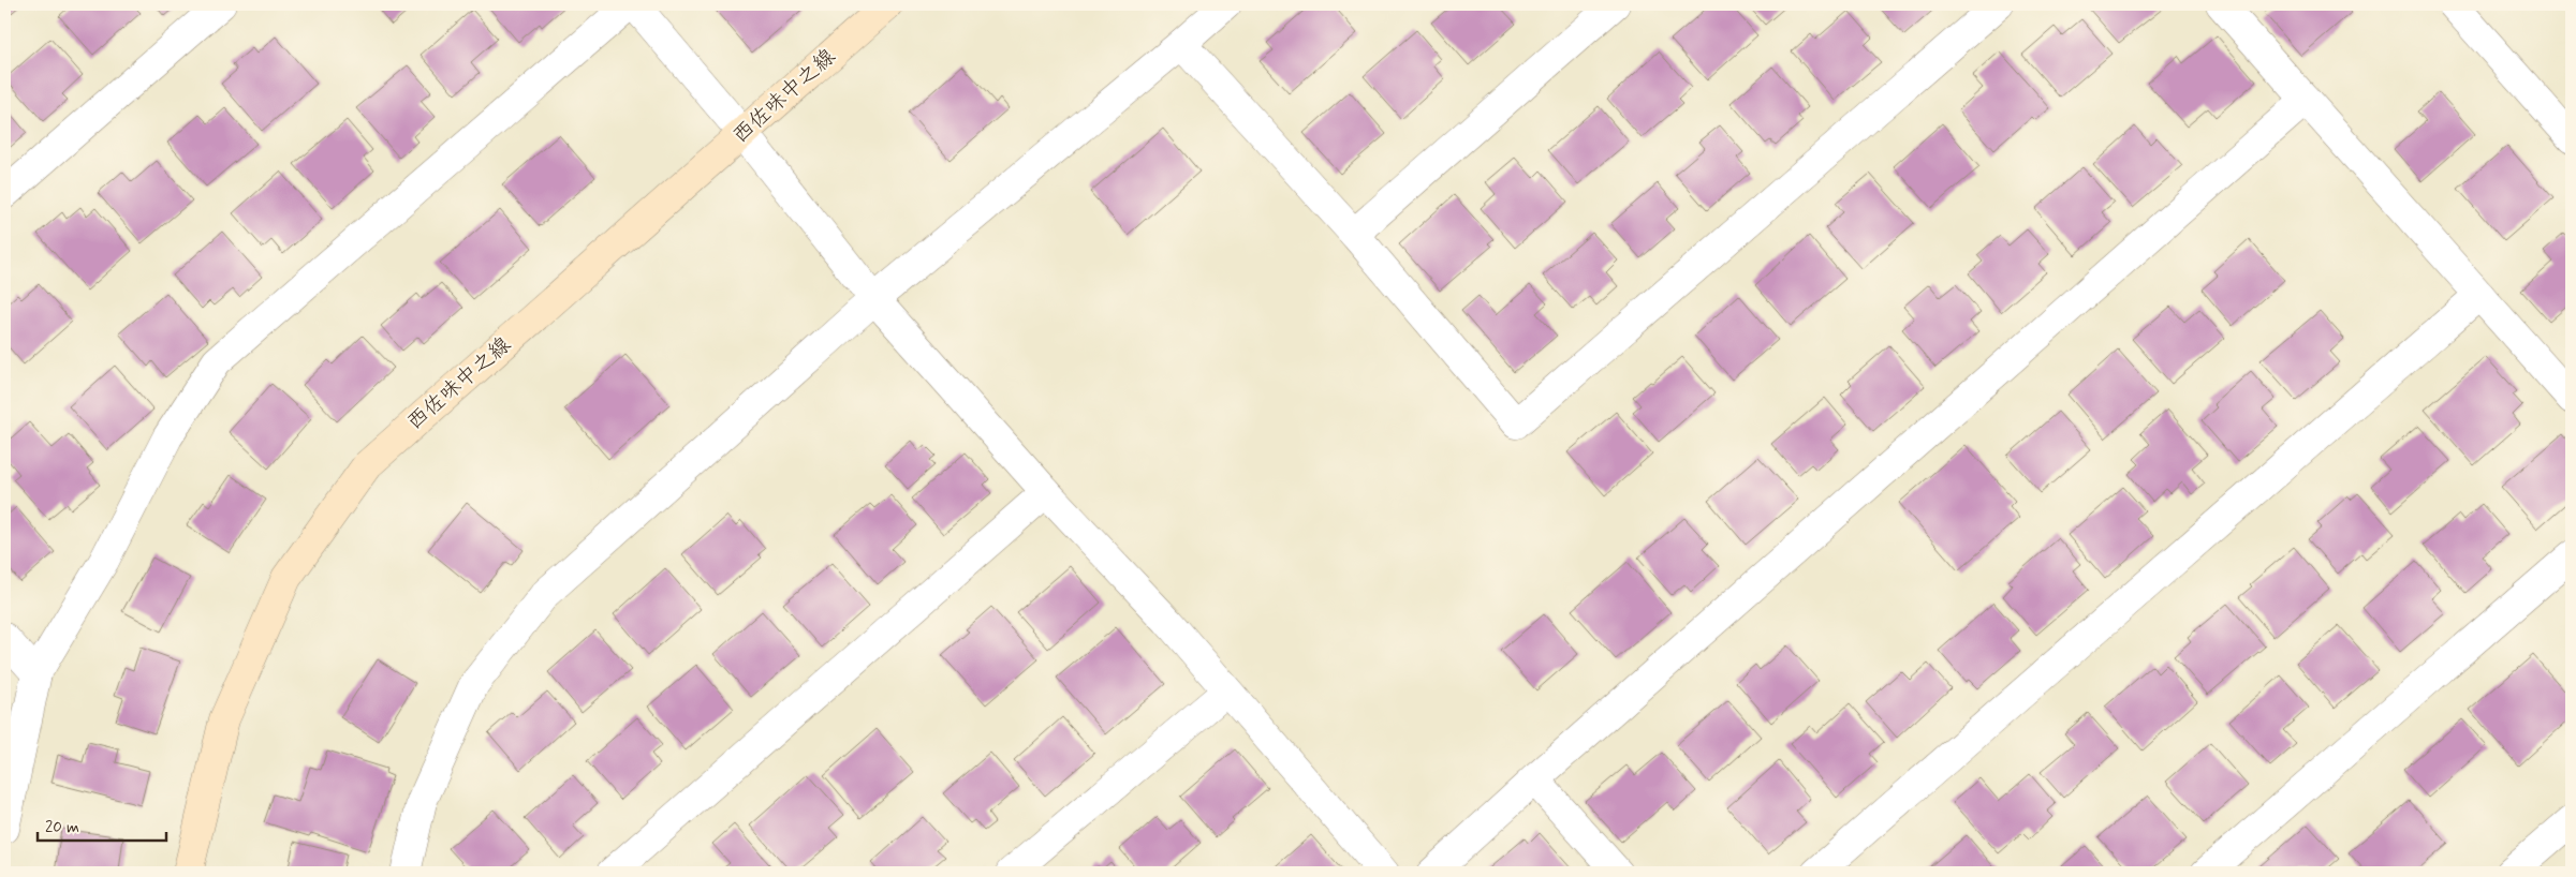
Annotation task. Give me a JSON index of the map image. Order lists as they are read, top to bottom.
{
  "streets": {
    "main road": ["西佐味中之線"]
  },
  "scale_bar": "20 m"
}
